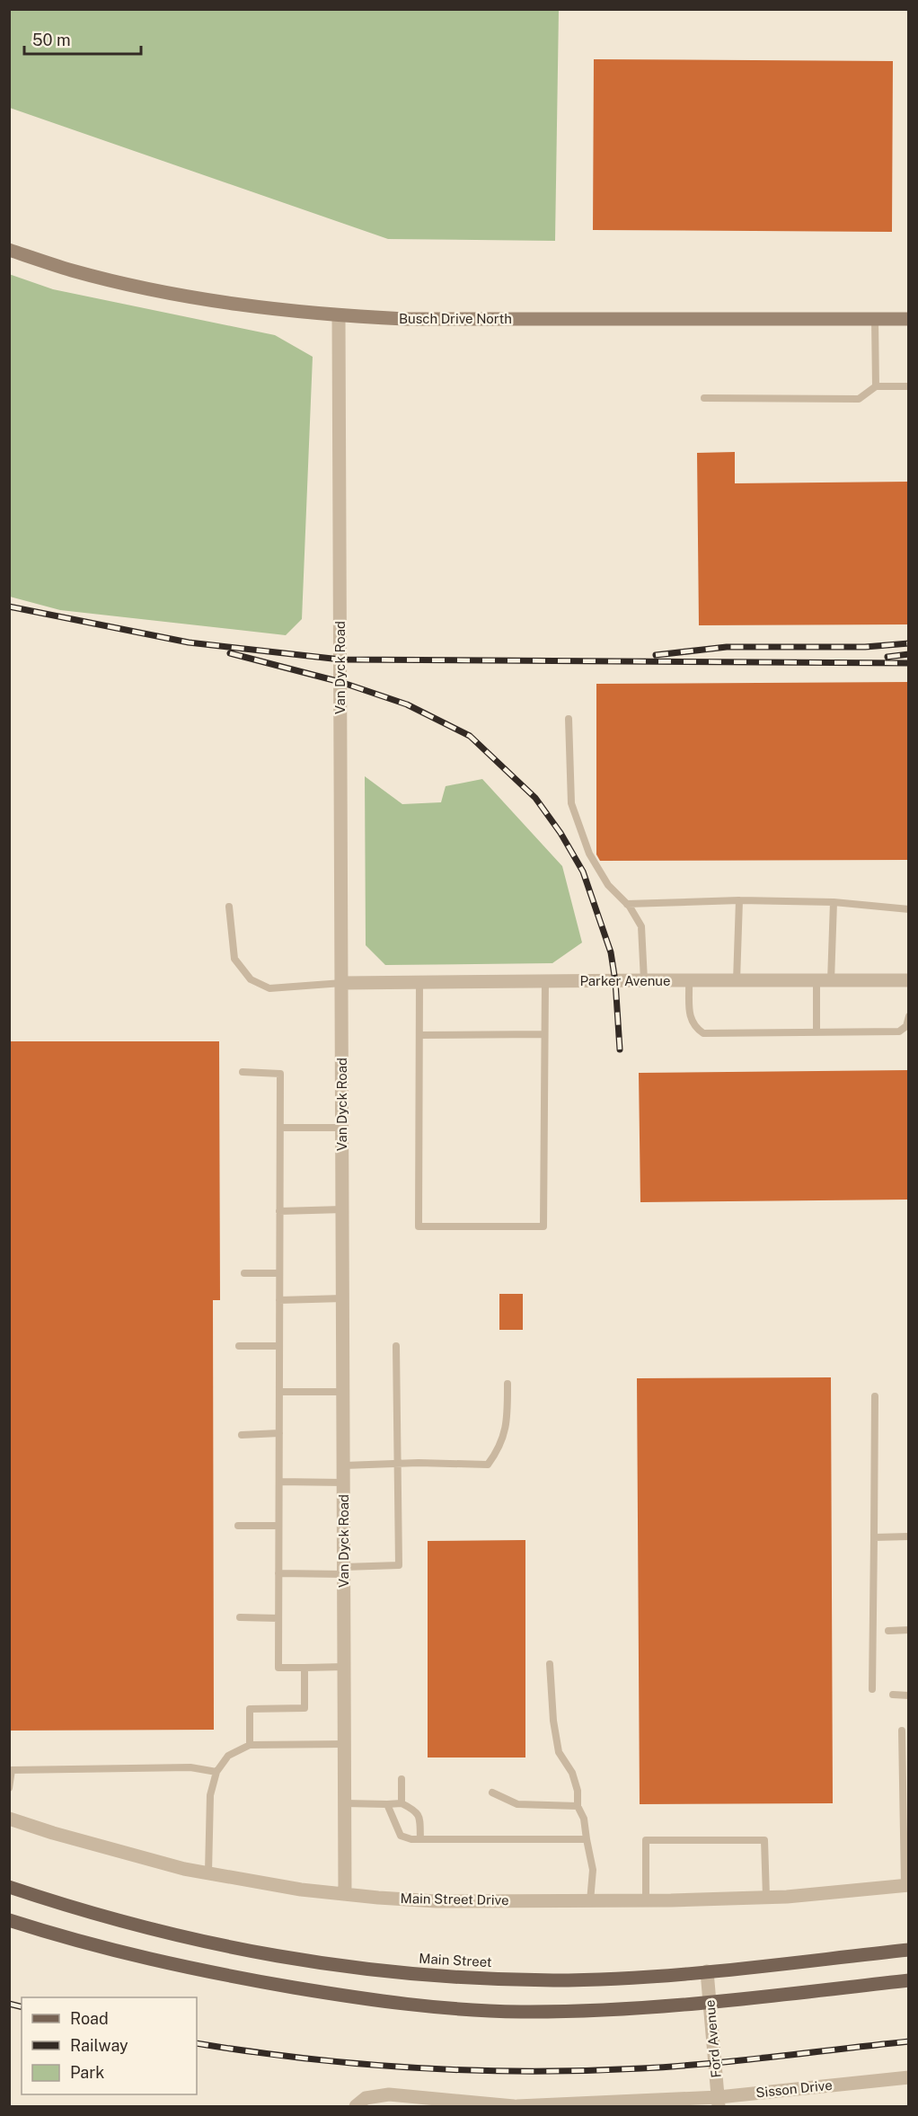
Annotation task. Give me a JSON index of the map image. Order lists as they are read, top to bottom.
{
  "streets": {
    "main road": ["Main Street"],
    "street": [
      "Busch Drive North",
      "Van Dyck Road",
      "Parker Avenue",
      "Main Street Drive",
      "Ford Avenue",
      "Sisson Drive"
    ]
  },
  "crossings": [
    ["Busch Drive North", "Van Dyck Road"],
    ["Van Dyck Road", "Parker Avenue"],
    ["Van Dyck Road", "Main Street Drive"],
    ["Main Street", "Ford Avenue"],
    ["Ford Avenue", "Sisson Drive"]
  ],
  "legend": ["Road", "Railway", "Park"],
  "scale_bar": "50 m"
}
